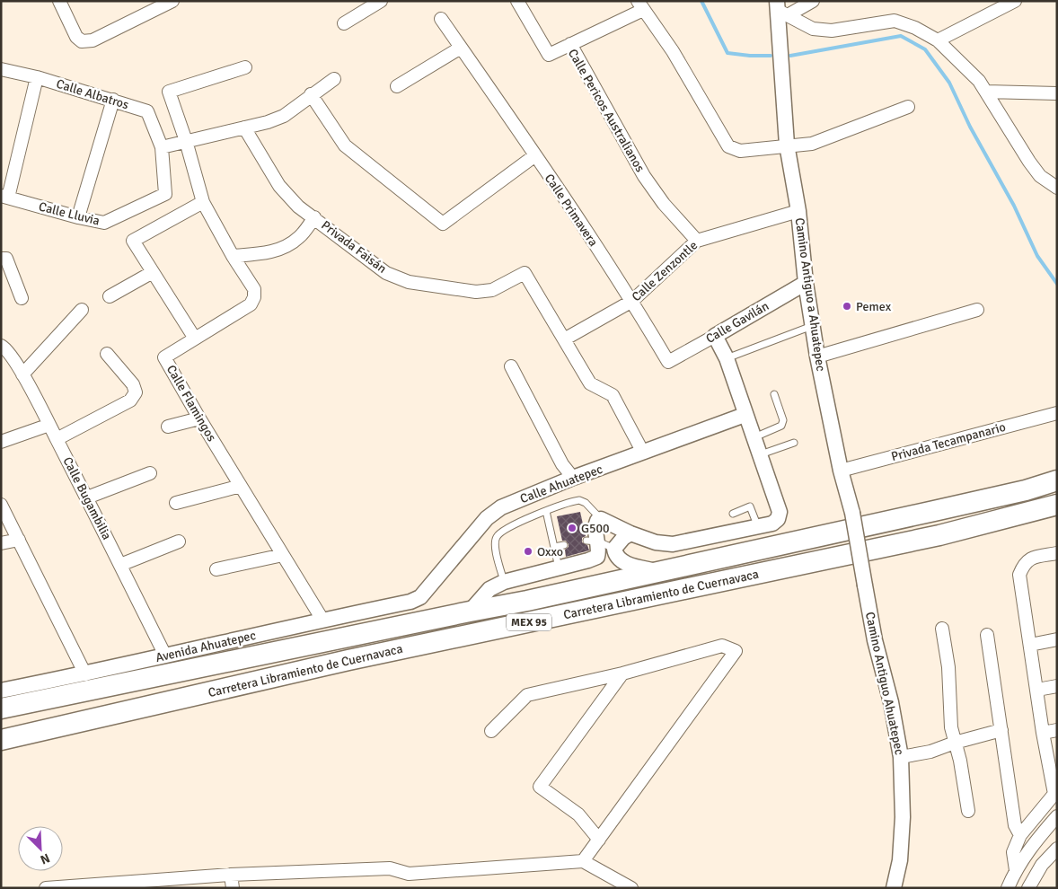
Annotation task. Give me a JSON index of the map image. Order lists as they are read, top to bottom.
{
  "streets": {
    "highway": ["Carretera Libramiento de Cuernavaca", "MEX 95"],
    "street": [
      "Calle Albatros",
      "Calle Pericos Australianos",
      "Calle Primavera",
      "Calle Lluvia",
      "Privada Faisán",
      "Calle Zenzontle",
      "Camino Antiguo a Ahuatepec",
      "Calle Gavilán",
      "Calle Flamingos",
      "Privada Tecampanario",
      "Calle Ahuatepec",
      "Calle Bugambilia",
      "Avenida Ahuatepec",
      "Camino Antiguo Ahuatepec"
    ]
  },
  "crossings": [
    ["Calle Albatros", "Calle Lluvia"],
    ["Calle Pericos Australianos", "Calle Zenzontle"],
    ["Calle Primavera", "Calle Zenzontle"],
    ["Calle Primavera", "Calle Gavilán"],
    ["Privada Faisán", "Calle Zenzontle"],
    ["Calle Zenzontle", "Camino Antiguo a Ahuatepec"],
    ["Camino Antiguo a Ahuatepec", "Calle Gavilán"],
    ["Camino Antiguo a Ahuatepec", "Privada Tecampanario"],
    ["Camino Antiguo a Ahuatepec", "Camino Antiguo Ahuatepec"],
    ["Calle Flamingos", "Avenida Ahuatepec"],
    ["Calle Ahuatepec", "Avenida Ahuatepec"],
    ["Calle Bugambilia", "Avenida Ahuatepec"]
  ],
  "places": ["Pemex", "G500", "Oxxo"],
  "north": "bottom right"
}
